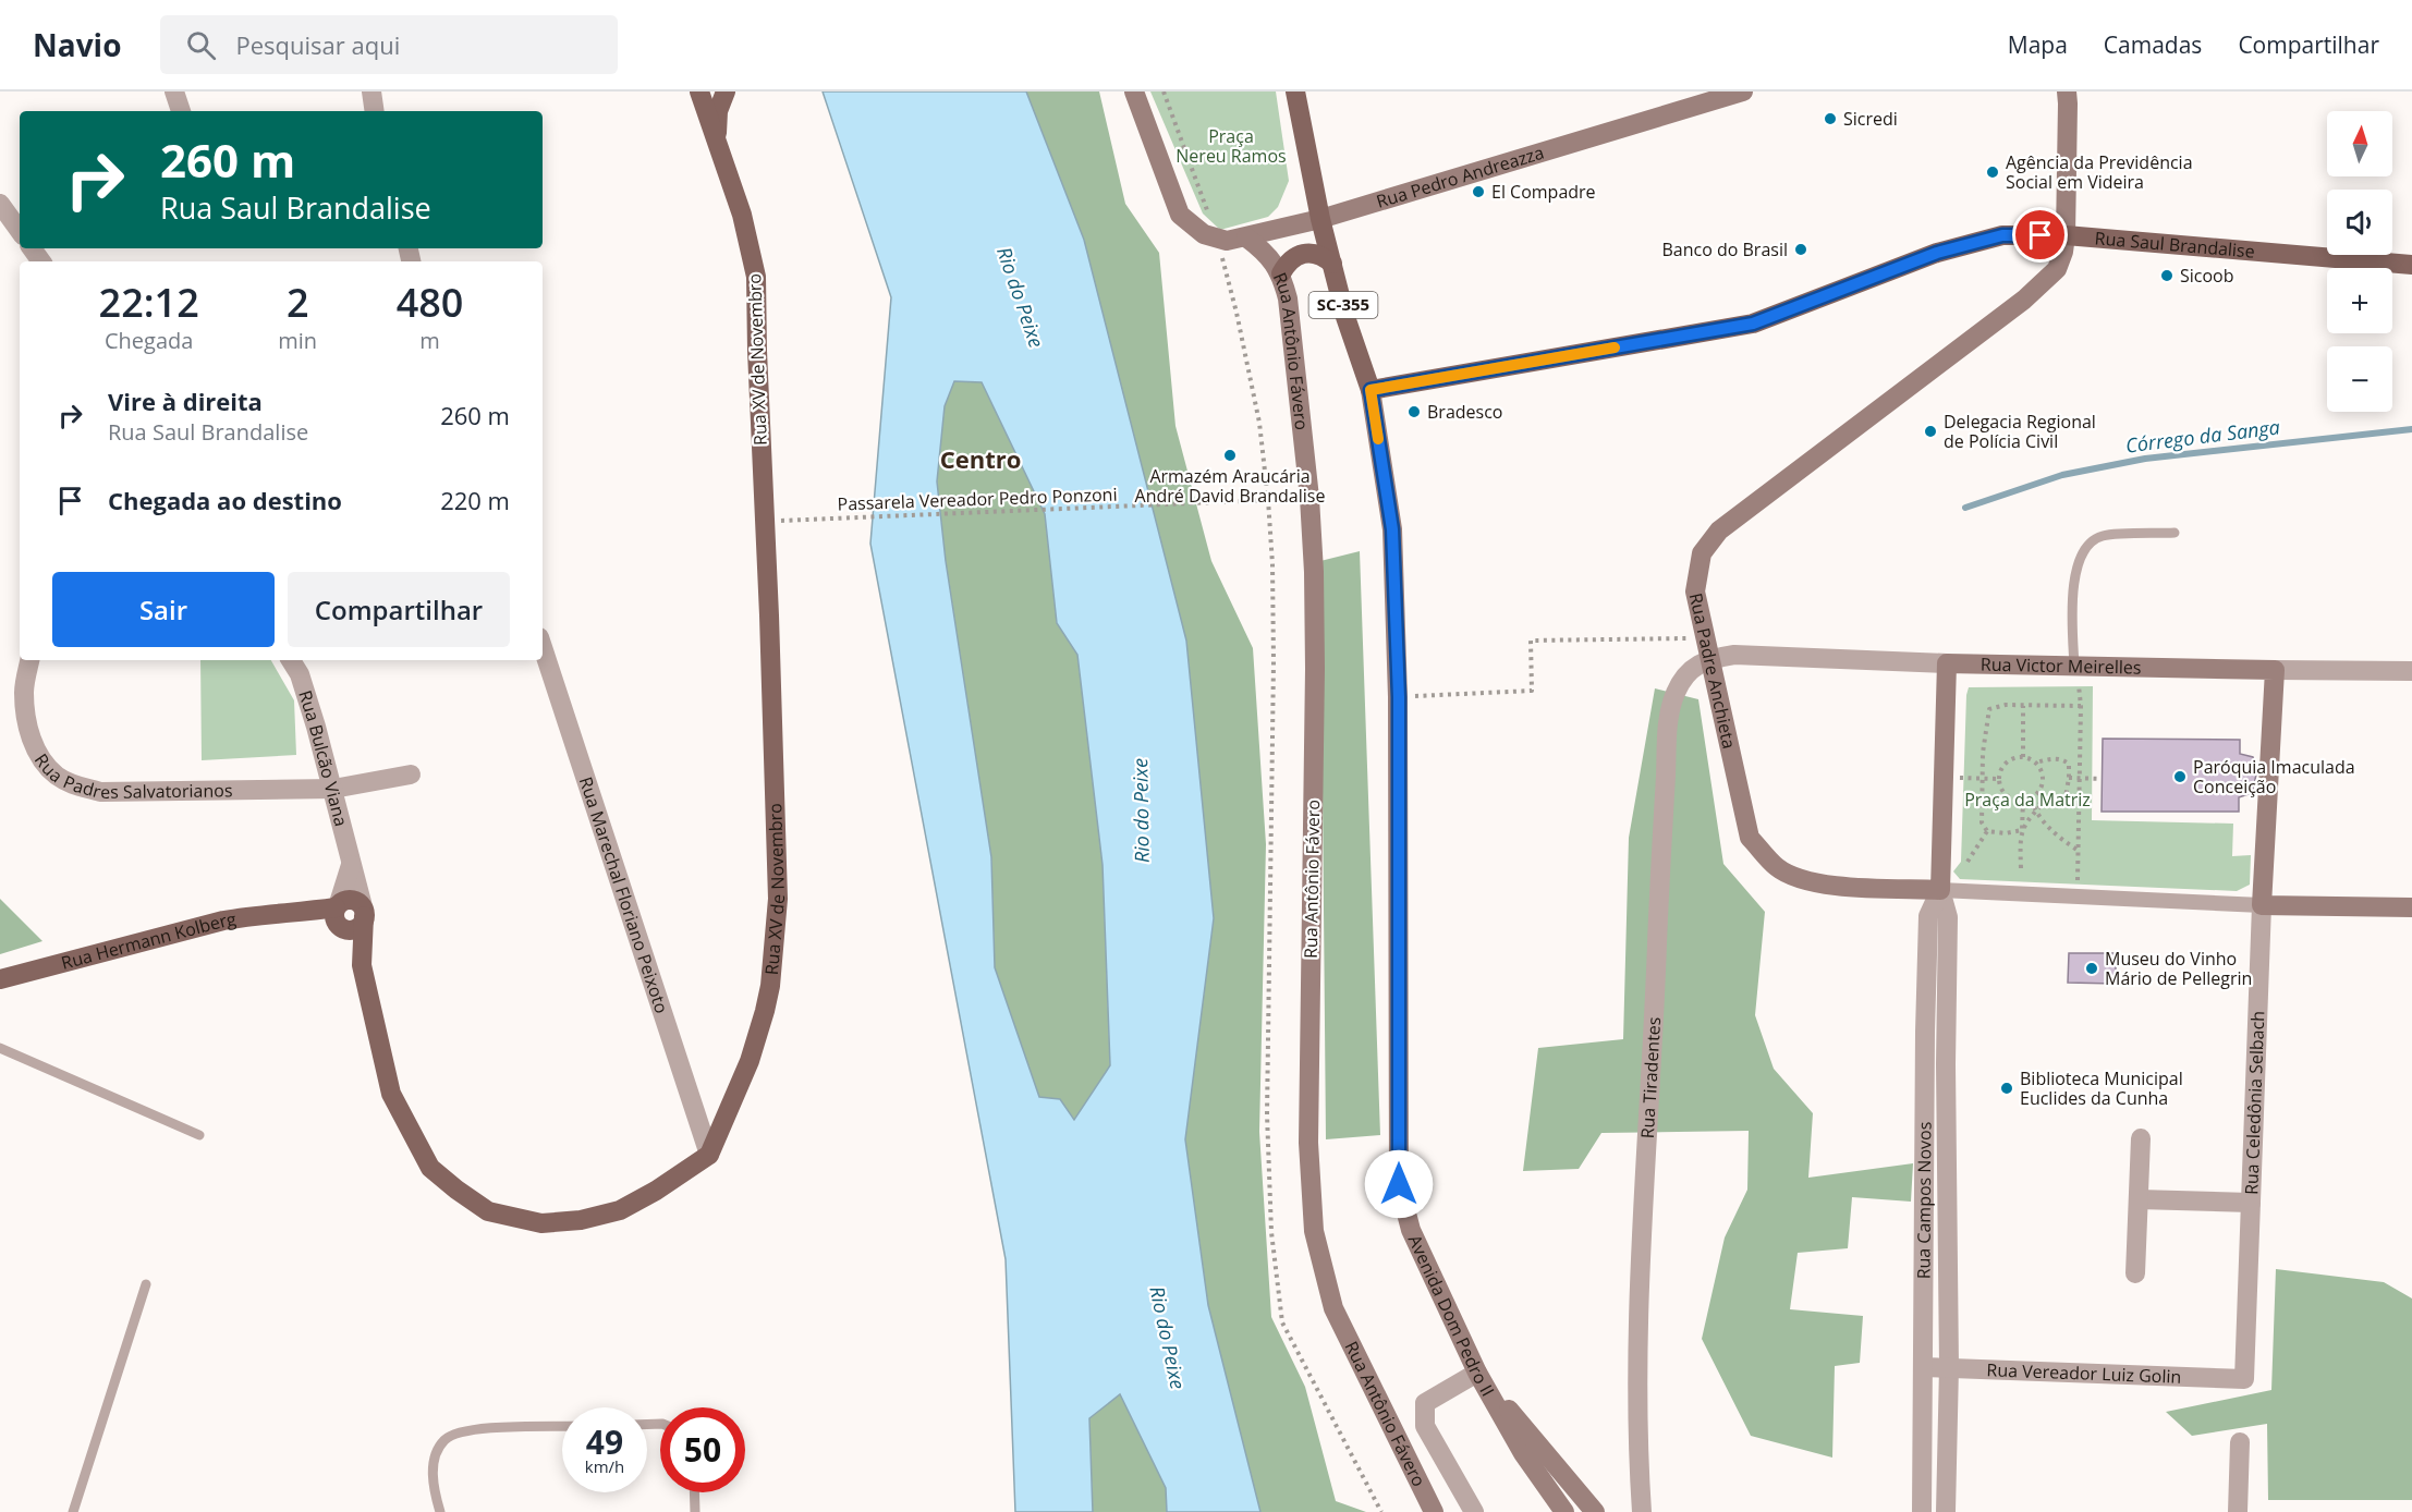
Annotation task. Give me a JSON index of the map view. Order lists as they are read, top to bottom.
{
  "streets": {
    "main road": [
      "Rua Pedro Andreazza",
      "Rua Saul Brandalise",
      "SC-355",
      "Rua Antônio Fávero",
      "Rua XV de Novembro",
      "Rua Victor Meirelles",
      "Rua Padre Anchieta",
      "Rua Bulcão Viana",
      "Rua Hermann Kolberg",
      "Rua Celedônia Selbach",
      "Rua Campos Novos",
      "Avenida Dom Pedro II"
    ],
    "street": [
      "Rua Padres Salvatorianos",
      "Rua Marechal Floriano Peixoto",
      "Rua Tiradentes",
      "Rua Vereador Luiz Golin"
    ],
    "path": ["Passarela Vereador Pedro Ponzoni"]
  },
  "crossings": [
    ["Rua Pedro Andreazza", "Rua Antônio Fávero"],
    ["Rua Pedro Andreazza", "Avenida Dom Pedro II"],
    ["Rua Saul Brandalise", "Rua Padre Anchieta"],
    ["Rua Saul Brandalise", "Avenida Dom Pedro II"],
    ["Rua Antônio Fávero", "Passarela Vereador Pedro Ponzoni"],
    ["Rua XV de Novembro", "Passarela Vereador Pedro Ponzoni"],
    ["Rua XV de Novembro", "Rua Marechal Floriano Peixoto"],
    ["Rua Victor Meirelles", "Rua Padre Anchieta"],
    ["Rua Victor Meirelles", "Rua Tiradentes"],
    ["Rua Victor Meirelles", "Rua Celedônia Selbach"],
    ["Rua Victor Meirelles", "Rua Campos Novos"],
    ["Rua Padre Anchieta", "Rua Tiradentes"],
    ["Rua Padre Anchieta", "Rua Campos Novos"],
    ["Rua Bulcão Viana", "Rua Padres Salvatorianos"],
    ["Rua Bulcão Viana", "Rua Hermann Kolberg"],
    ["Rua Celedônia Selbach", "Rua Vereador Luiz Golin"],
    ["Rua Campos Novos", "Rua Vereador Luiz Golin"]
  ],
  "districts": ["Centro"],
  "water": ["Rio do Peixe", "Córrego da Sanga"],
  "parks": ["Praça Nereu Ramos", "Praça da Matriz"],
  "places": [
    "Sicredi",
    "Agência da Previdência Social em Videira",
    "El Compadre",
    "Banco do Brasil",
    "Sicoob",
    "Bradesco",
    "Delegacia Regional de Polícia Civil",
    "Armazém Araucária André David Brandalise",
    "Paróquia Imaculada Conceição",
    "Museu do Vinho Mário de Pellegrin",
    "Biblioteca Municipal Euclides da Cunha"
  ],
  "north": "top",
  "page": {
    "header": "Navio",
    "search": "Pesquisar aqui",
    "nav": ["Mapa", "Camadas", "Compartilhar"],
    "map_buttons": ["+", "−"],
    "turn": ["260 m", "Rua Saul Brandalise"],
    "eta": [
      "22:12",
      "Chegada",
      "2",
      "min",
      "480",
      "m"
    ],
    "list": [
      {
        "name": "Vire à direita",
        "note": "Rua Saul Brandalise",
        "value": "260 m"
      },
      {
        "name": "Chegada ao destino",
        "value": "220 m"
      }
    ],
    "buttons": ["Sair", "Compartilhar"],
    "speed": "49 km/h",
    "limit": "50"
  }
}
